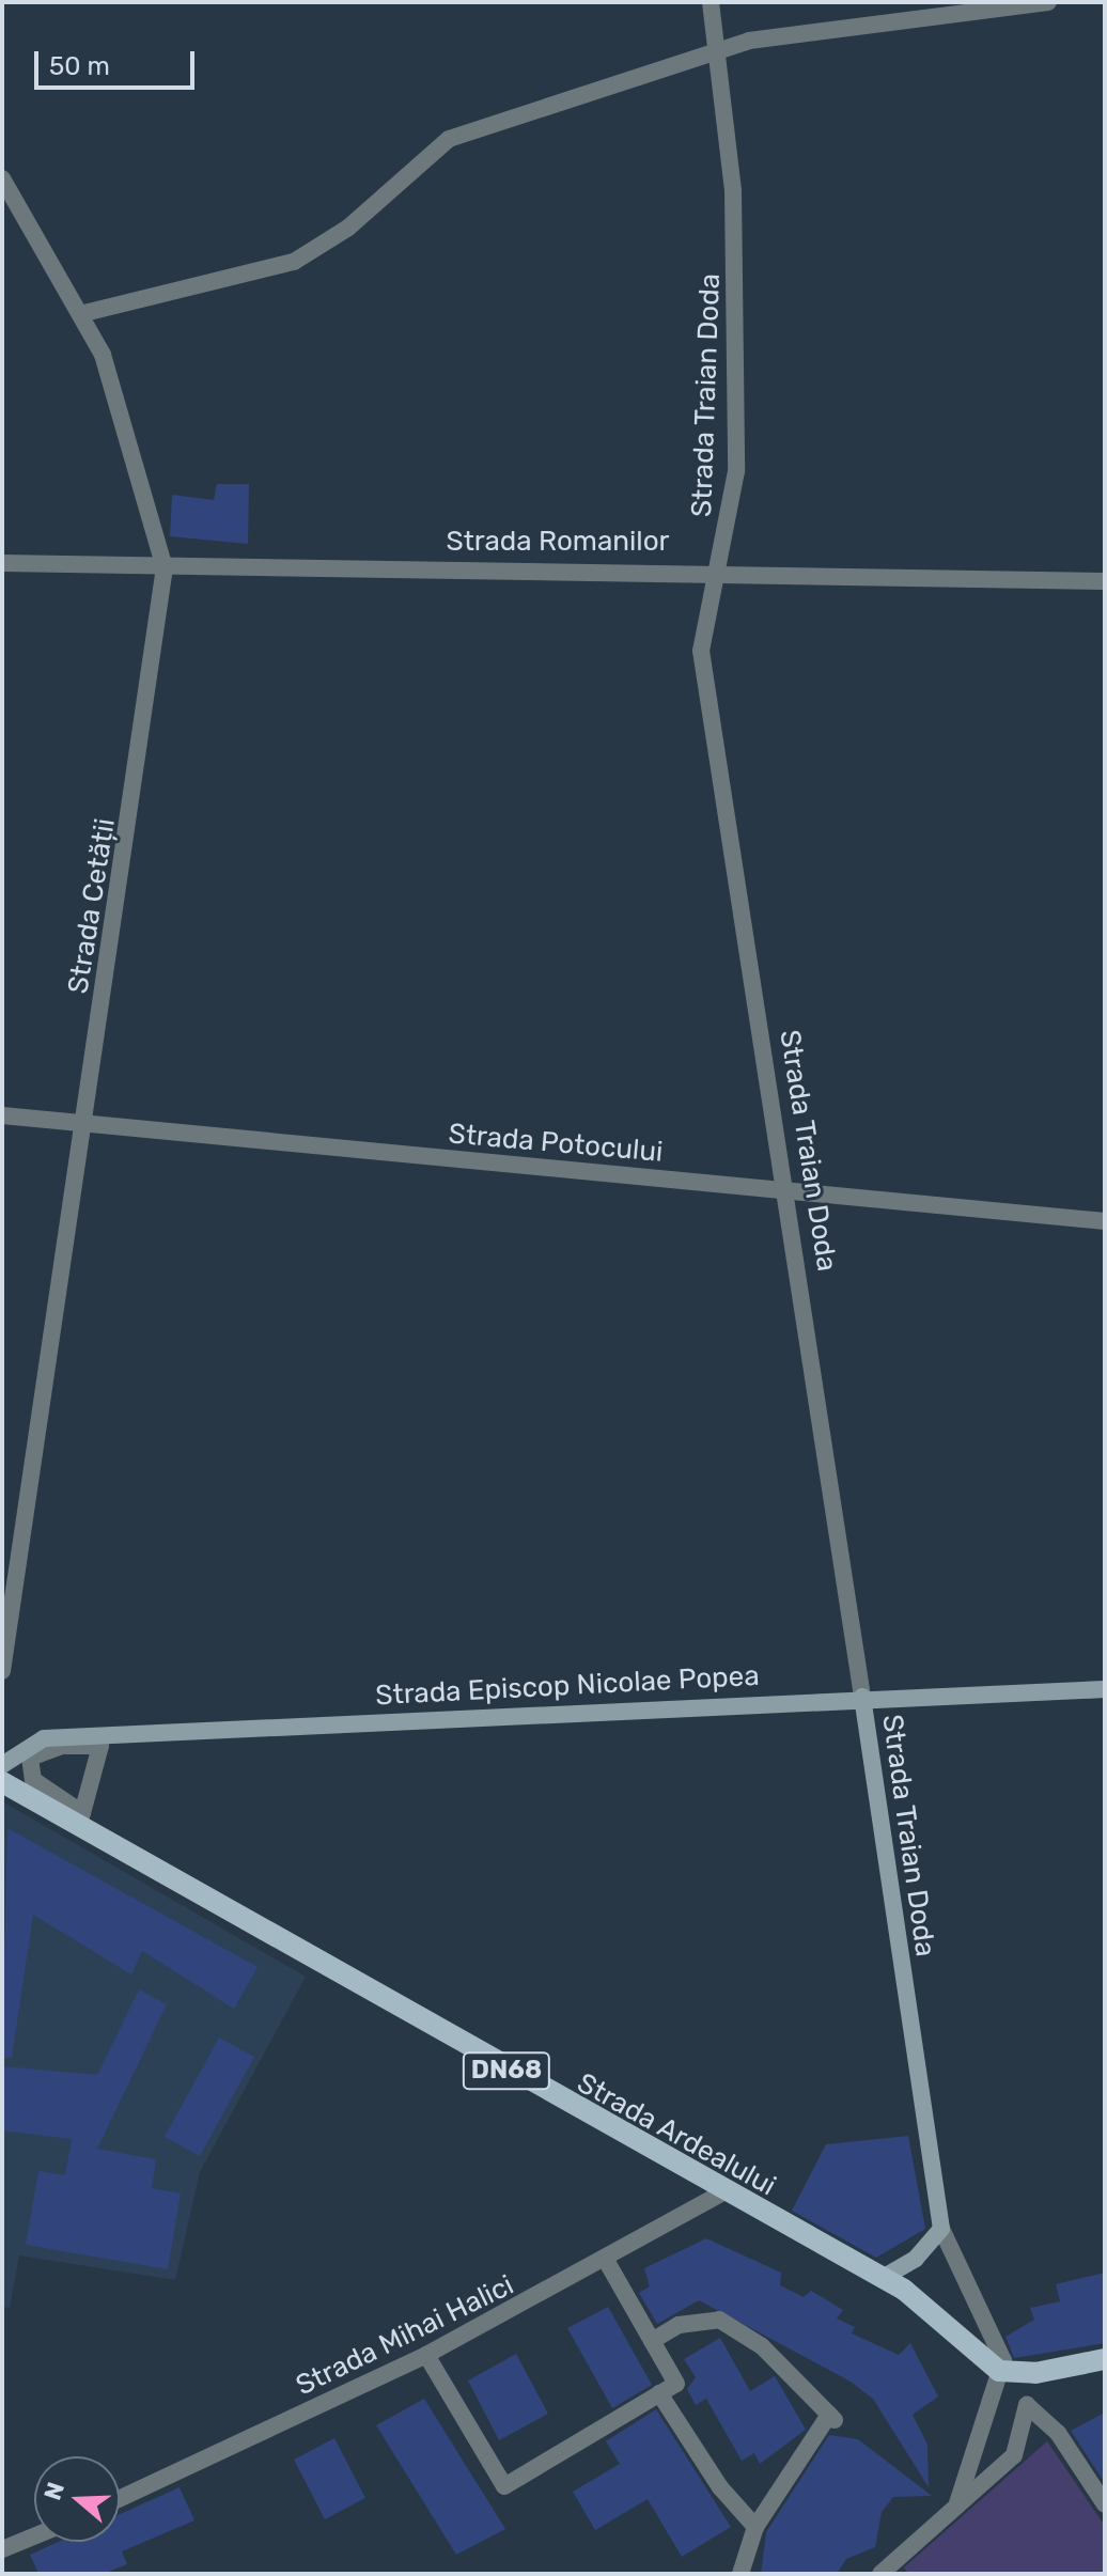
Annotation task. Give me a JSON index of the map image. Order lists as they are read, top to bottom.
{
  "streets": {
    "main road": [
      "Strada Traian Doda",
      "Strada Episcop Nicolae Popea",
      "DN68",
      "Strada Ardealului"
    ],
    "street": [
      "Strada Romanilor",
      "Strada Cetății",
      "Strada Potocului",
      "Strada Mihai Halici"
    ]
  },
  "crossings": [
    ["Strada Traian Doda", "Strada Romanilor"],
    ["Strada Traian Doda", "Strada Potocului"],
    ["Strada Traian Doda", "Strada Episcop Nicolae Popea"],
    ["Strada Romanilor", "Strada Cetății"],
    ["Strada Cetății", "Strada Potocului"],
    ["Strada Ardealului", "Strada Mihai Halici"]
  ],
  "scale_bar": "50 m",
  "north": "left"
}
